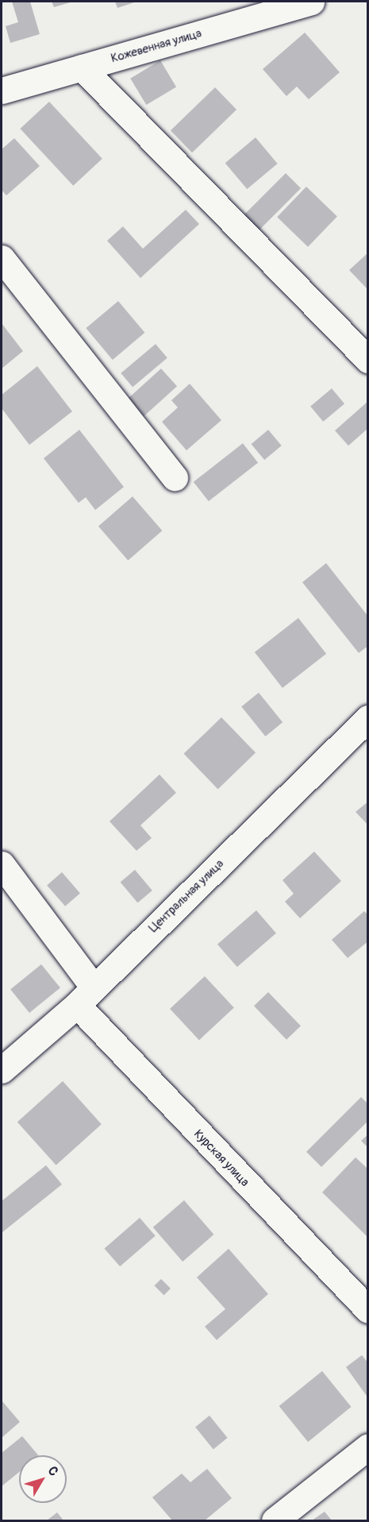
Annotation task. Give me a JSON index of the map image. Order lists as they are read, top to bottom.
{
  "streets": {
    "street": ["Кожевенная улица", "Центральная улица", "Курская улица"]
  },
  "crossings": [
    ["Центральная улица", "Курская улица"]
  ],
  "north": "top right"
}
